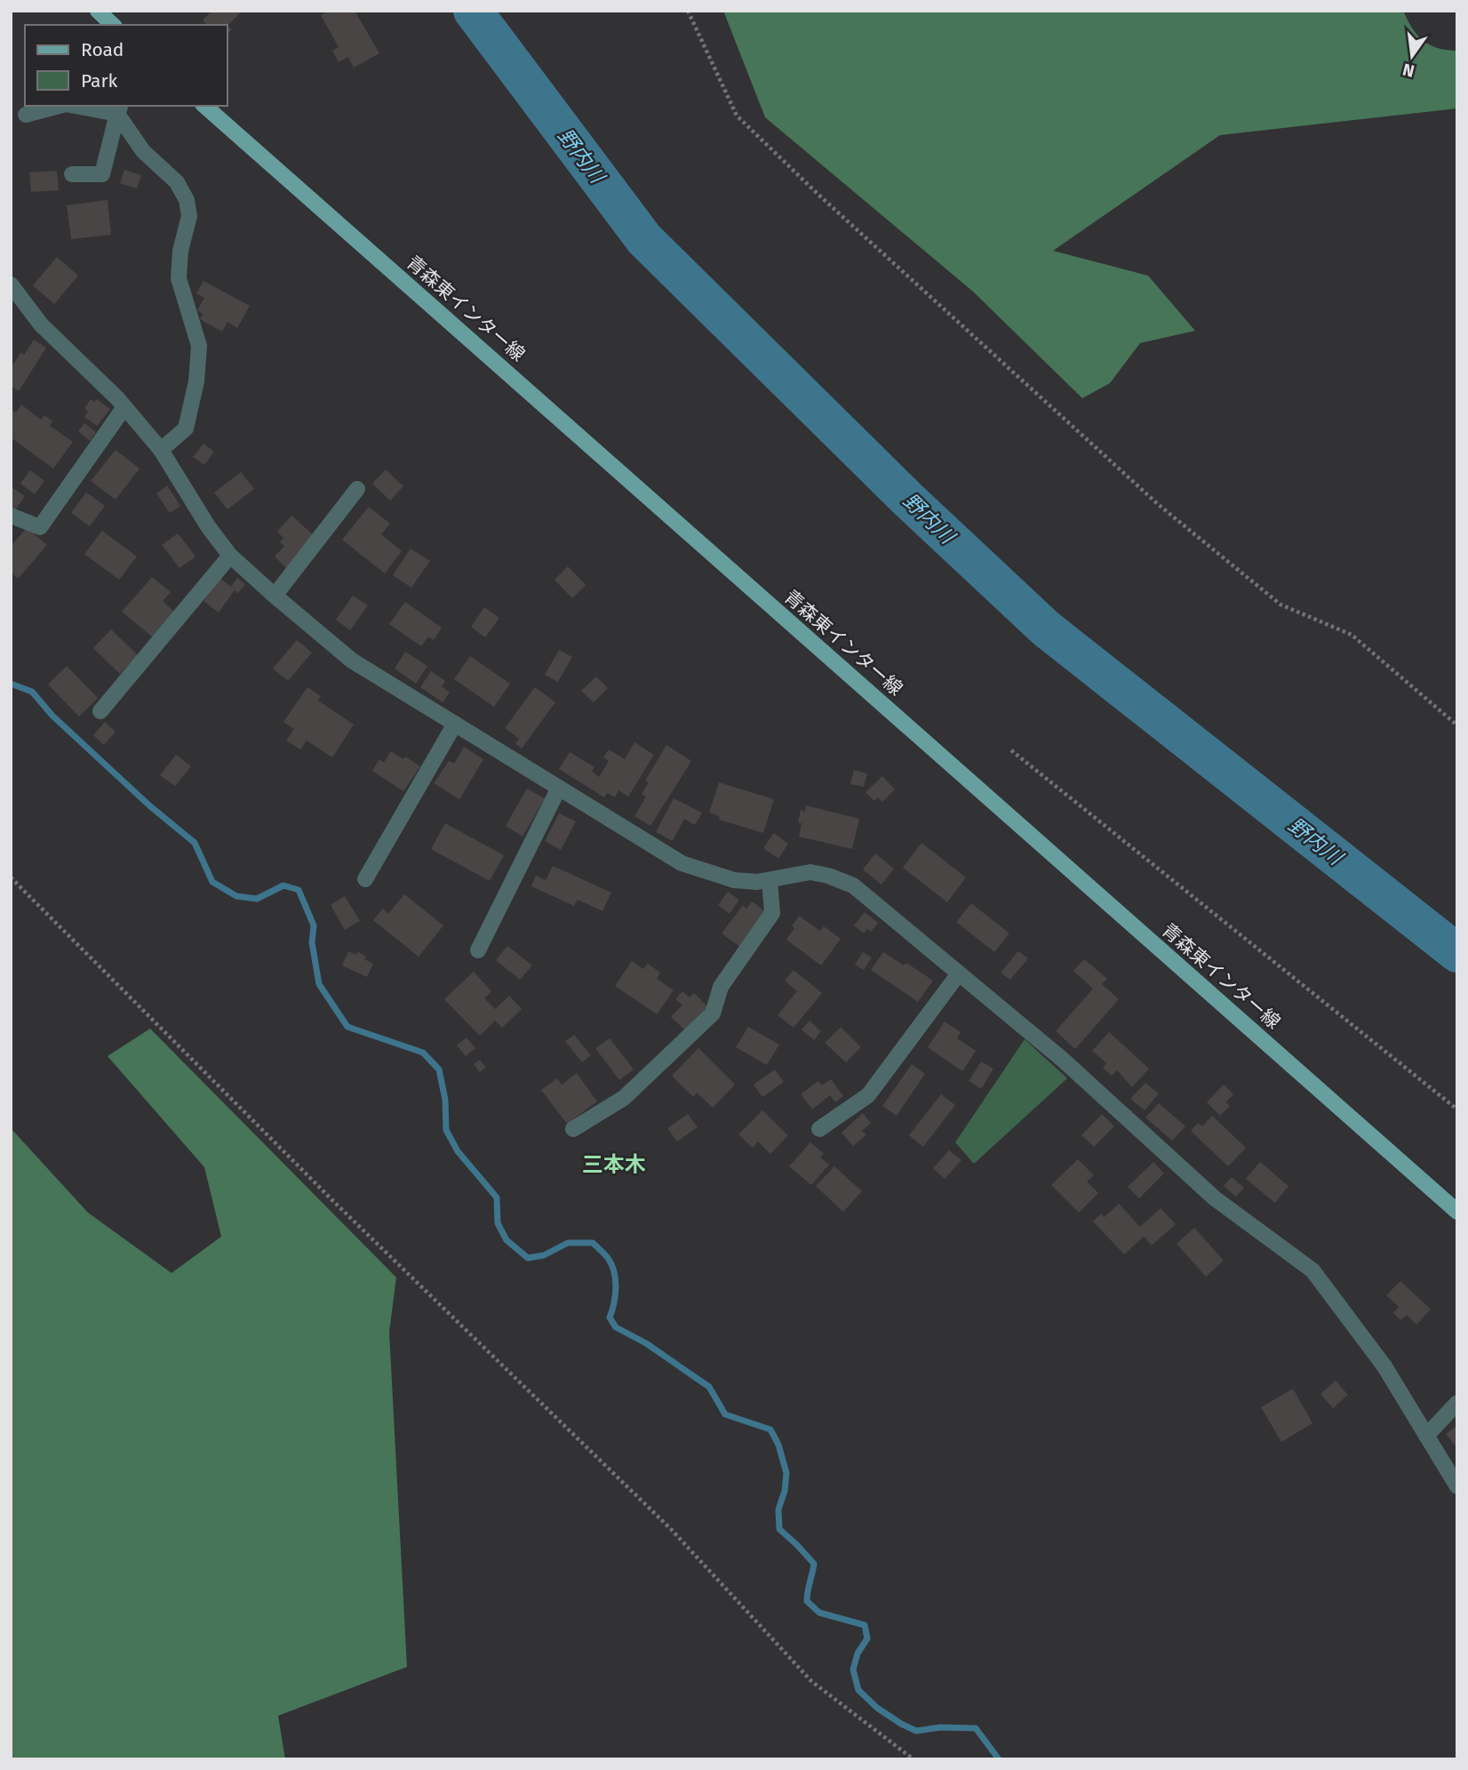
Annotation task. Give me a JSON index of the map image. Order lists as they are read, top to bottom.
{
  "streets": {
    "main road": ["青森東インター線"]
  },
  "districts": ["三本木"],
  "water": ["野内川"],
  "legend": ["Road", "Park"],
  "north": "bottom"
}
